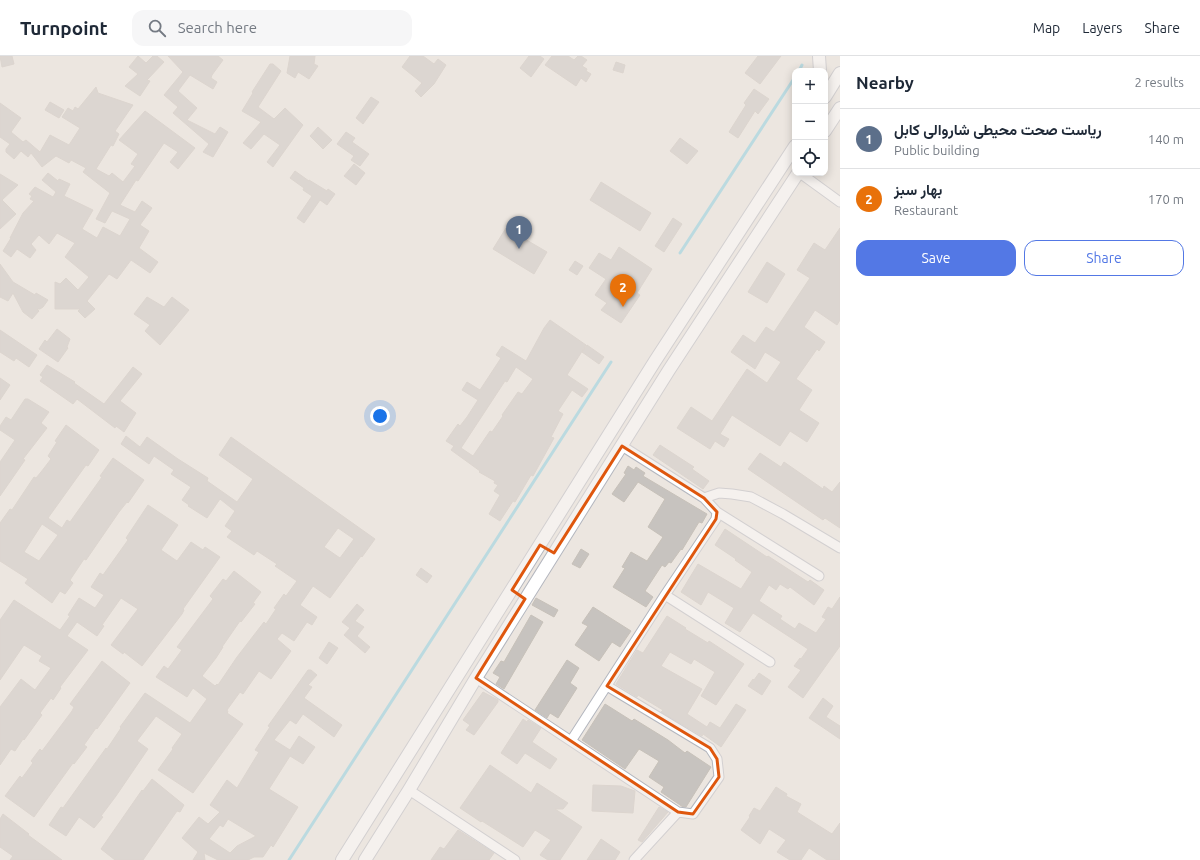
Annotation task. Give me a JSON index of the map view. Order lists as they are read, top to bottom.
{
  "page": {
    "header": "Turnpoint",
    "search": "Search here",
    "nav": ["Map", "Layers", "Share"],
    "heading": ["Nearby", "2 results"],
    "map_buttons": ["+", "−"],
    "list": [
      {
        "mark": "1",
        "name": "ریاست صحت محیطی شاروالی کابل",
        "note": "Public building",
        "value": "140 m"
      },
      {
        "mark": "2",
        "name": "بهار سبز",
        "note": "Restaurant",
        "value": "170 m"
      }
    ],
    "pins": ["1", "2"],
    "buttons": ["Save", "Share"]
  }
}
